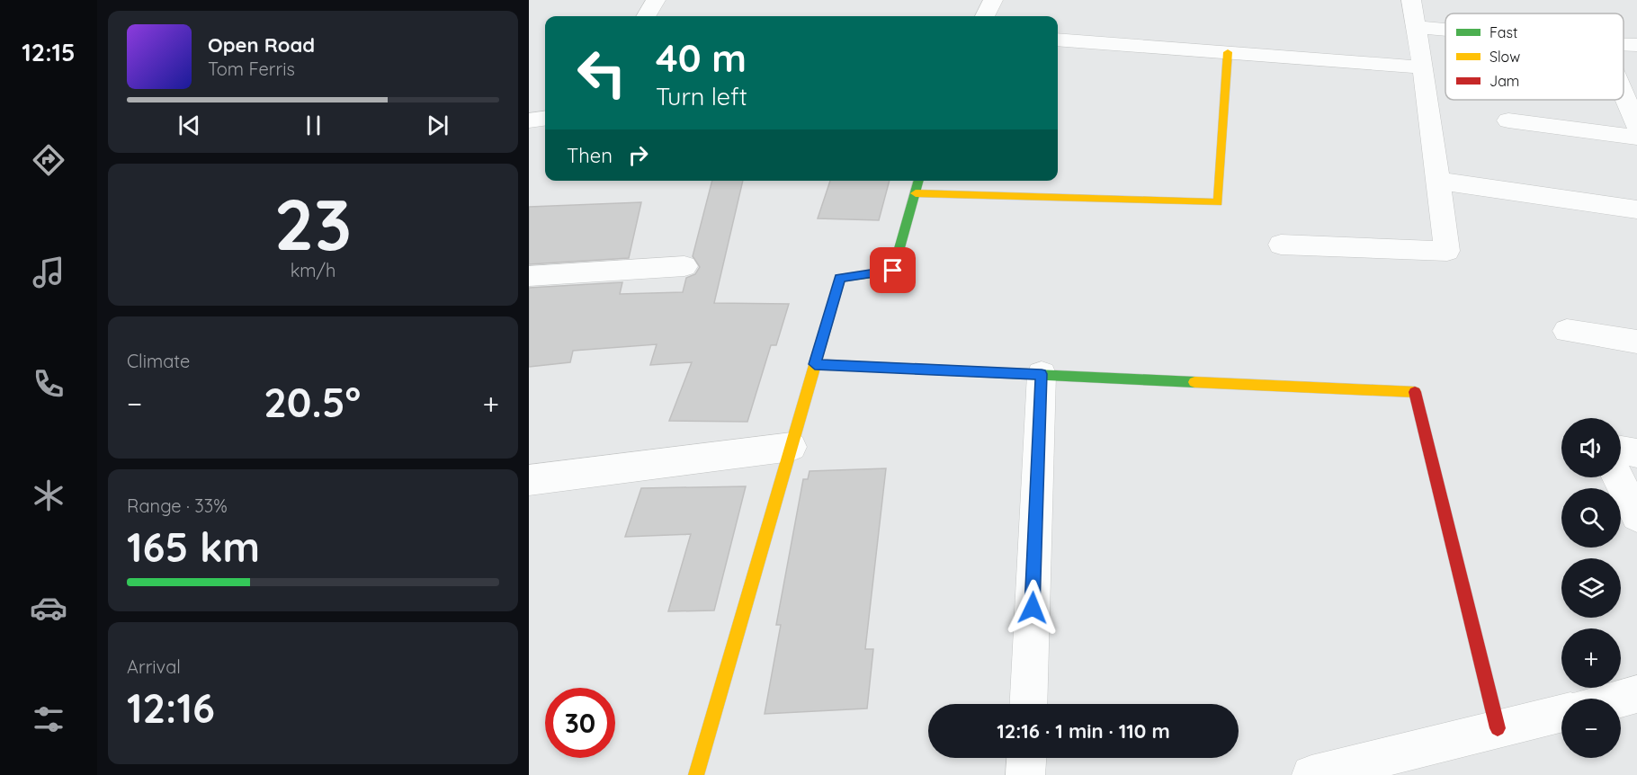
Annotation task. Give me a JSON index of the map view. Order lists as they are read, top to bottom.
{
  "legend": ["Fast", "Slow", "Jam"],
  "page": {
    "tabs": "12:15",
    "turn": ["40 m", "Turn left"],
    "song": ["Open Road", "Tom Ferris"],
    "then": "Then",
    "tile": [
      ["23", "km/h"],
      "Climate",
      ["Range · 33%", "165 km"],
      ["Arrival", "12:16"]
    ],
    "heat": ["−", "20.5°", "+"],
    "map_buttons": ["+", "−"],
    "limit": "30",
    "trip": "12:16 · 1 min · 110 m"
  }
}
